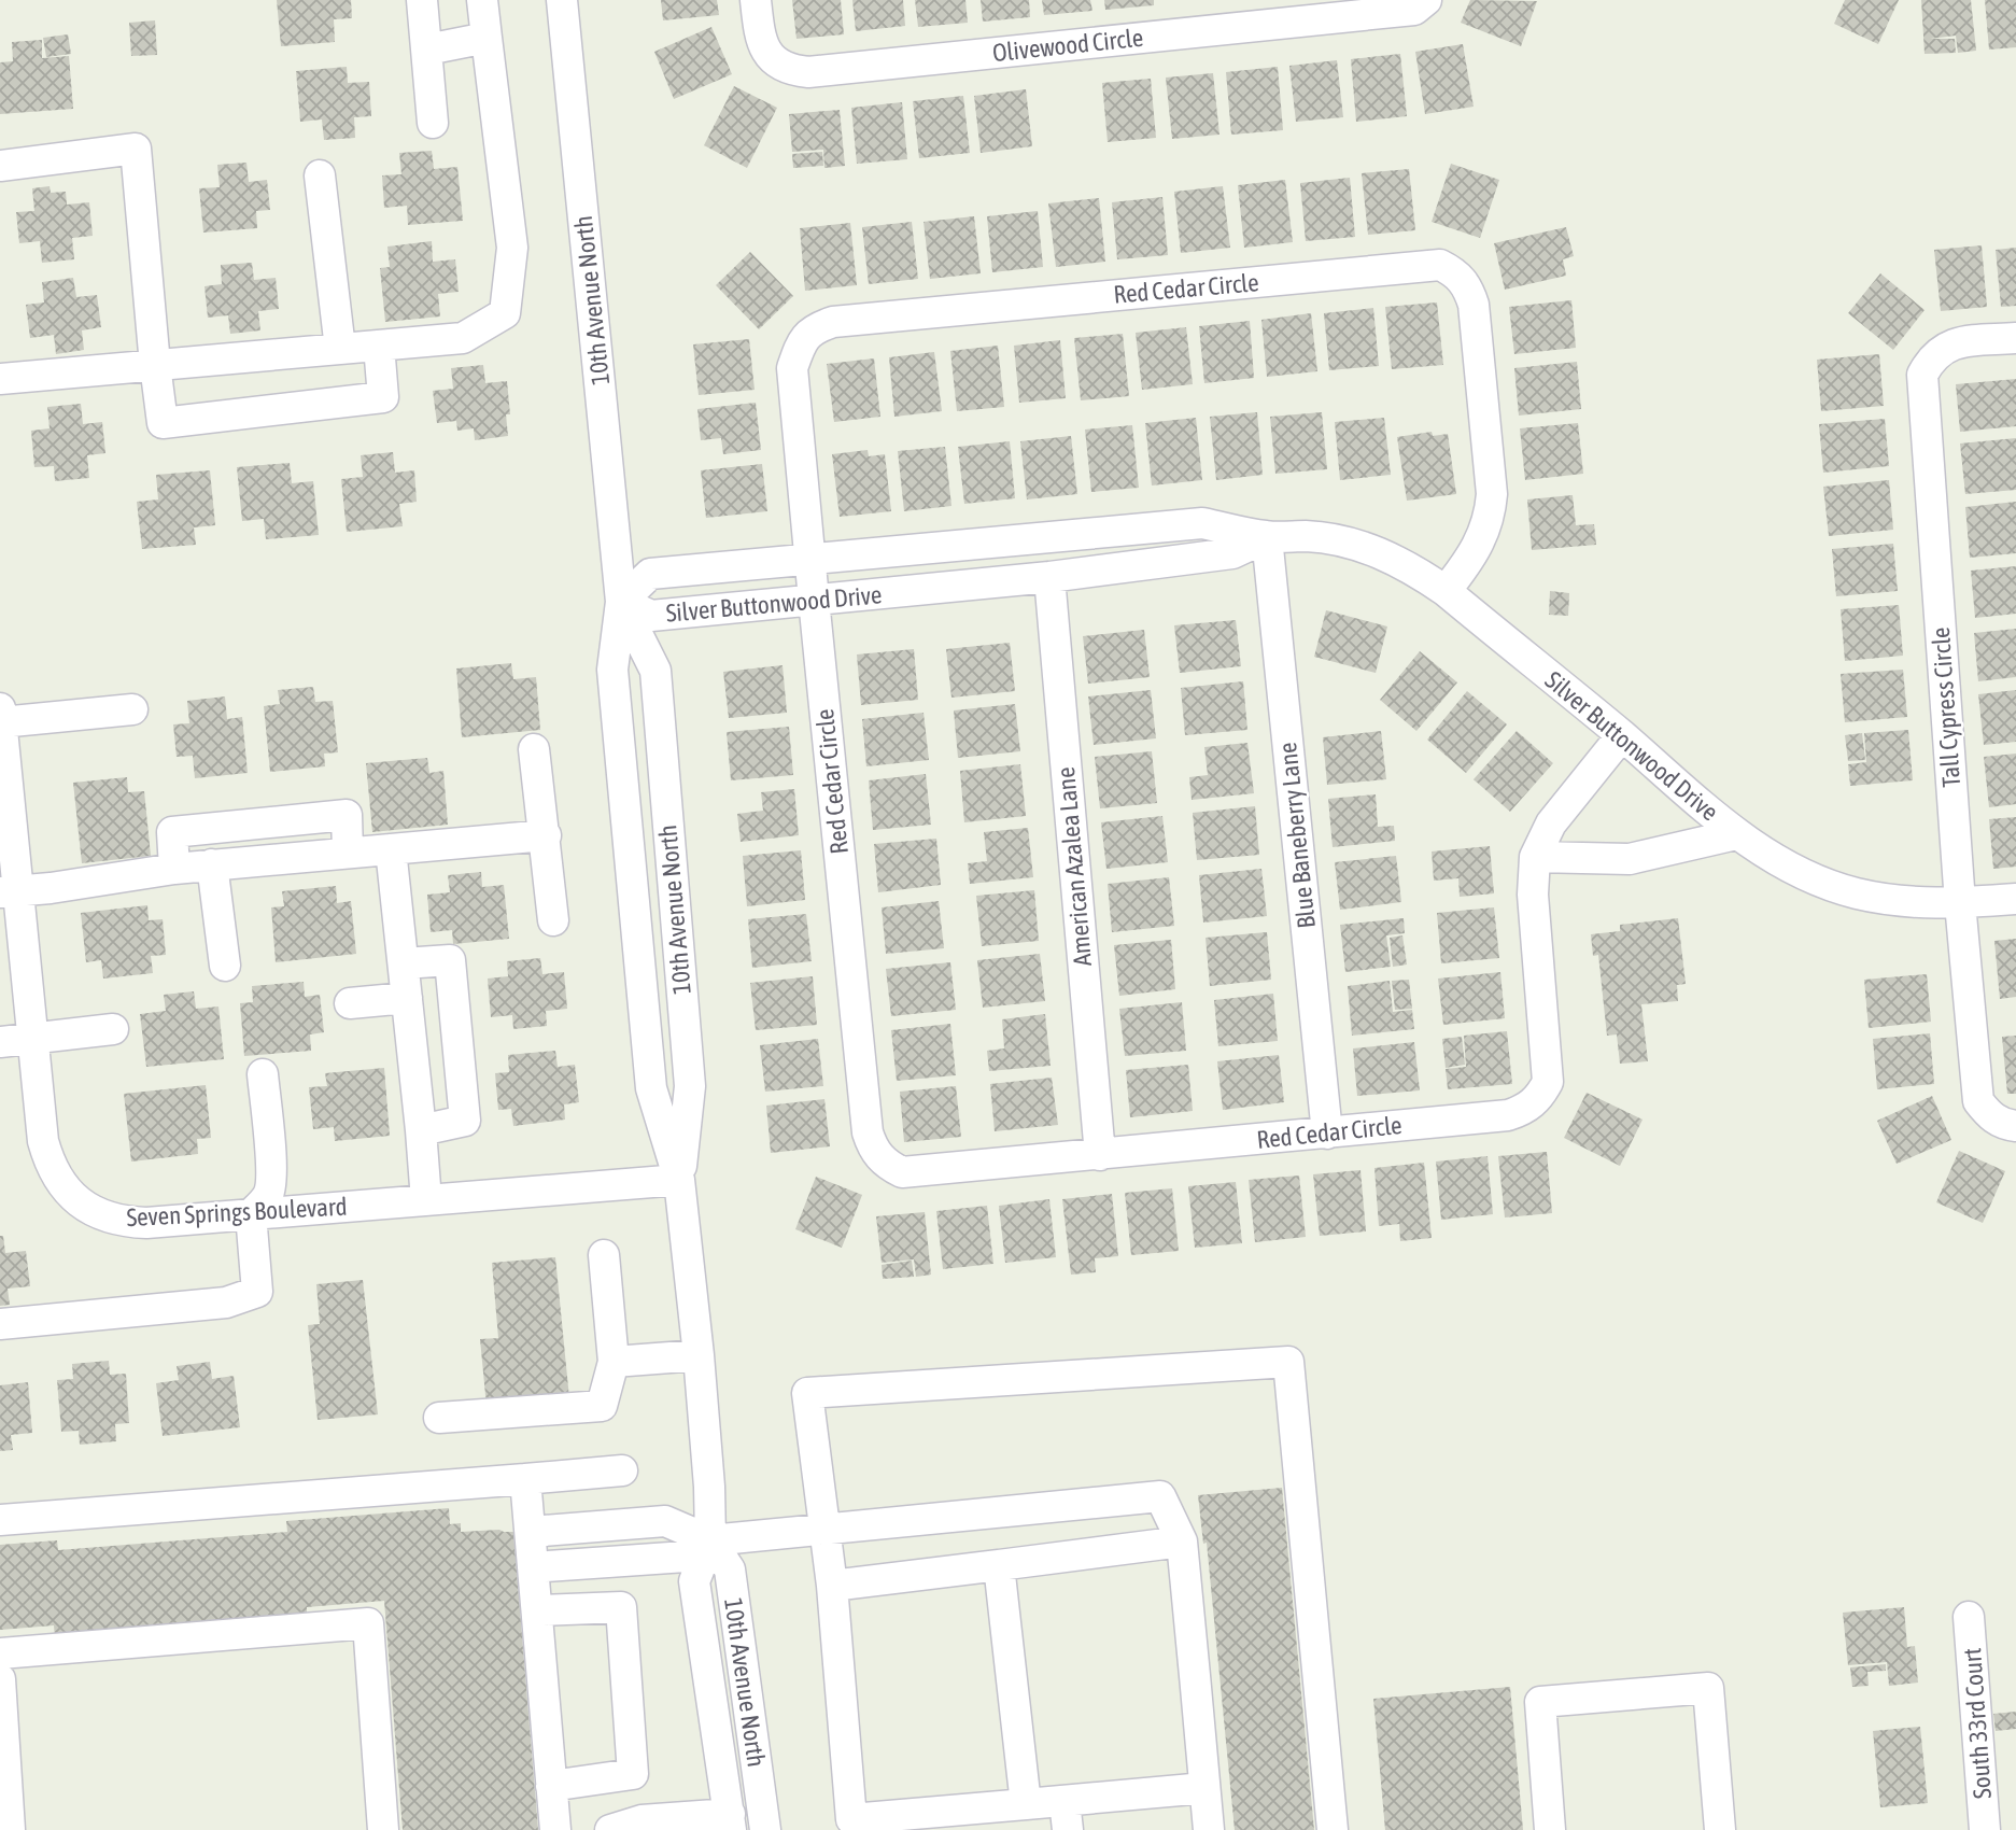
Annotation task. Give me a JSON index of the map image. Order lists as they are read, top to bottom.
{
  "streets": {
    "street": [
      "Olivewood Circle",
      "Red Cedar Circle",
      "10th Avenue North",
      "Silver Buttonwood Drive",
      "Tall Cypress Circle",
      "Blue Baneberry Lane",
      "American Azalea Lane",
      "Seven Springs Boulevard",
      "South 33rd Court"
    ]
  },
  "crossings": [
    ["Red Cedar Circle", "Silver Buttonwood Drive"],
    ["Red Cedar Circle", "Blue Baneberry Lane"],
    ["Red Cedar Circle", "American Azalea Lane"],
    ["10th Avenue North", "Silver Buttonwood Drive"],
    ["10th Avenue North", "Seven Springs Boulevard"],
    ["Silver Buttonwood Drive", "Tall Cypress Circle"],
    ["Silver Buttonwood Drive", "Blue Baneberry Lane"],
    ["Silver Buttonwood Drive", "American Azalea Lane"]
  ]
}
